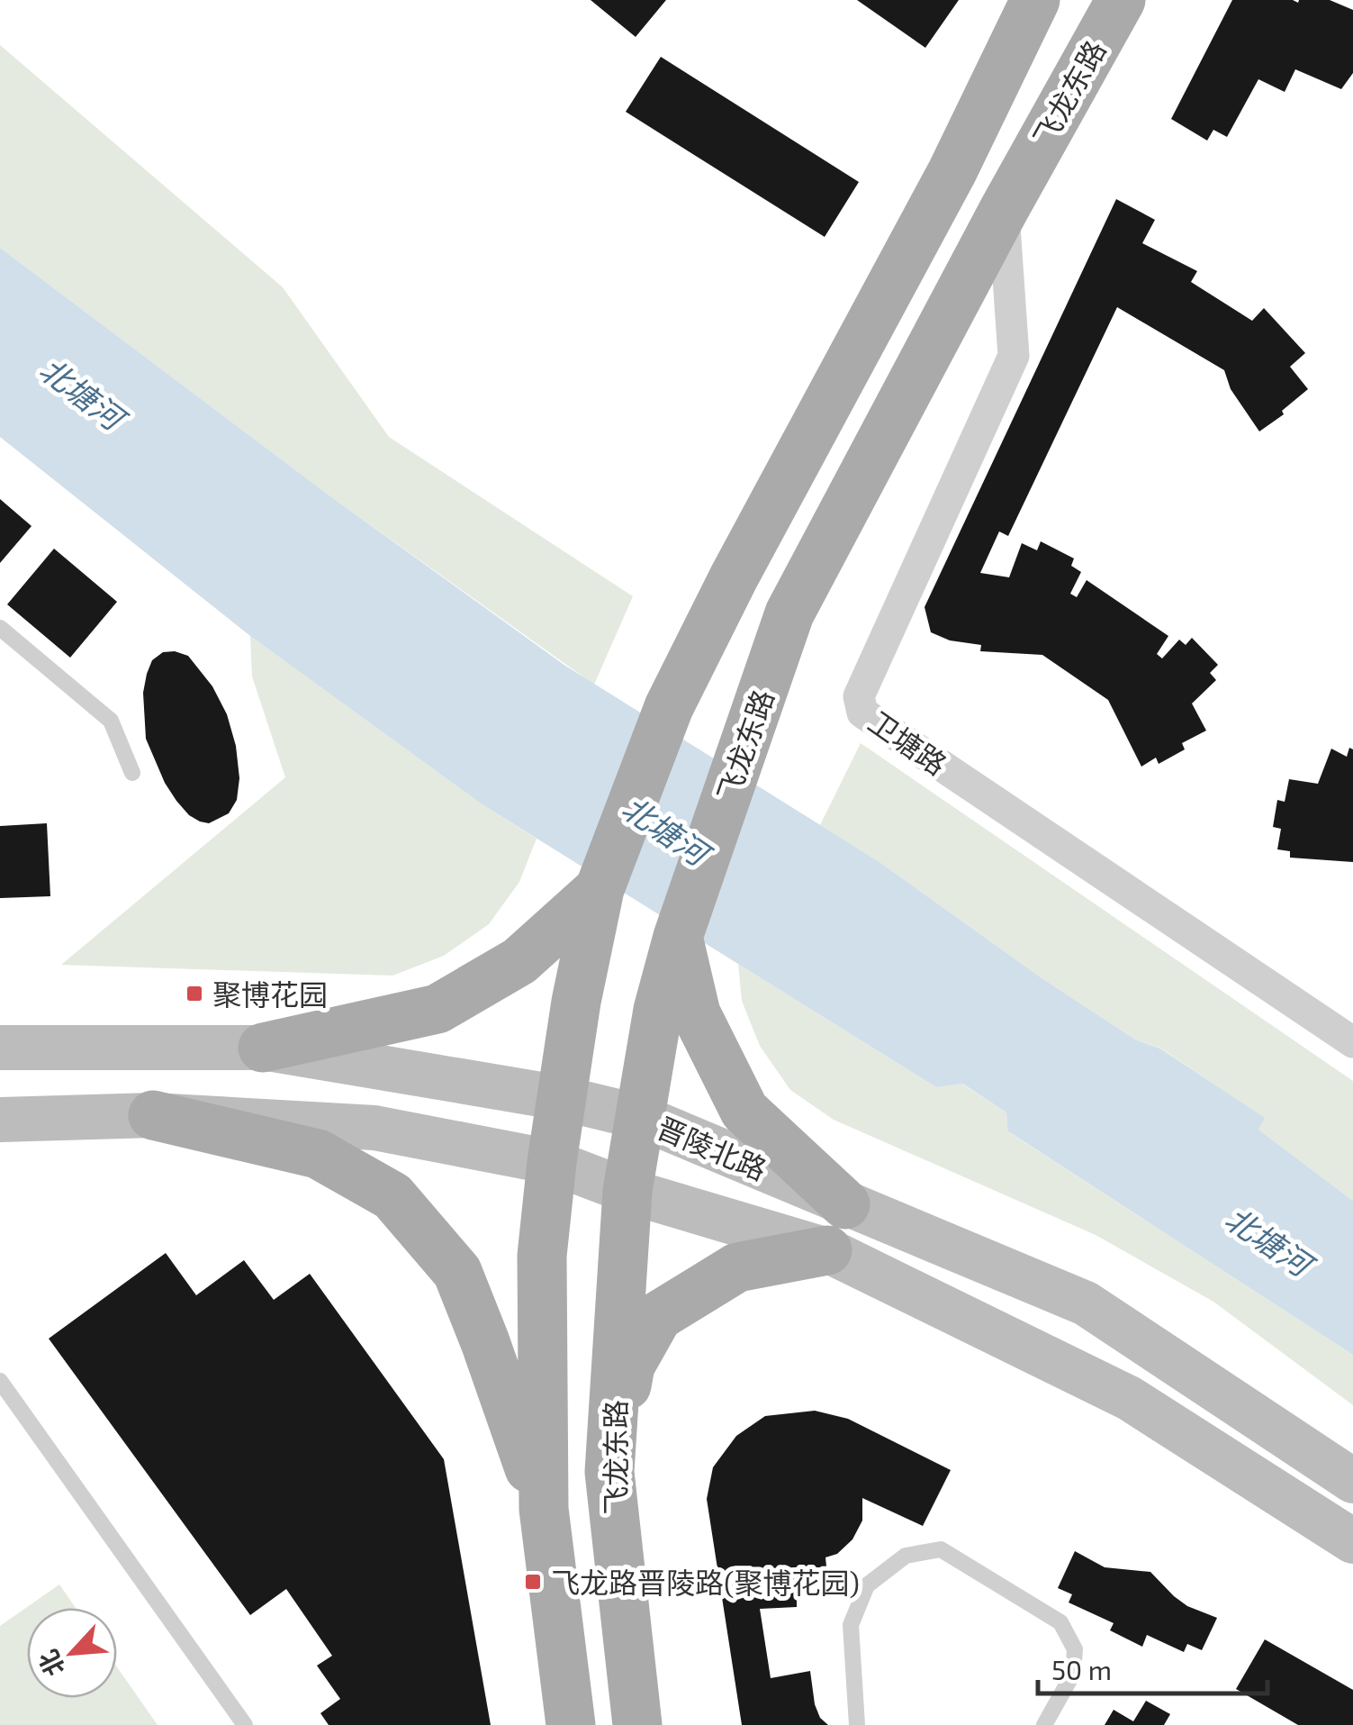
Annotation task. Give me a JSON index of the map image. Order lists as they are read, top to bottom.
{
  "streets": {
    "main road": ["飞龙东路", "晋陵北路"],
    "street": ["卫塘路"]
  },
  "crossings": [
    ["飞龙东路", "卫塘路"],
    ["飞龙东路", "晋陵北路"]
  ],
  "water": ["北塘河"],
  "places": {
    "transit": ["聚博花园", "飞龙路晋陵路(聚博花园)"]
  },
  "scale_bar": "50 m",
  "north": "bottom left"
}
